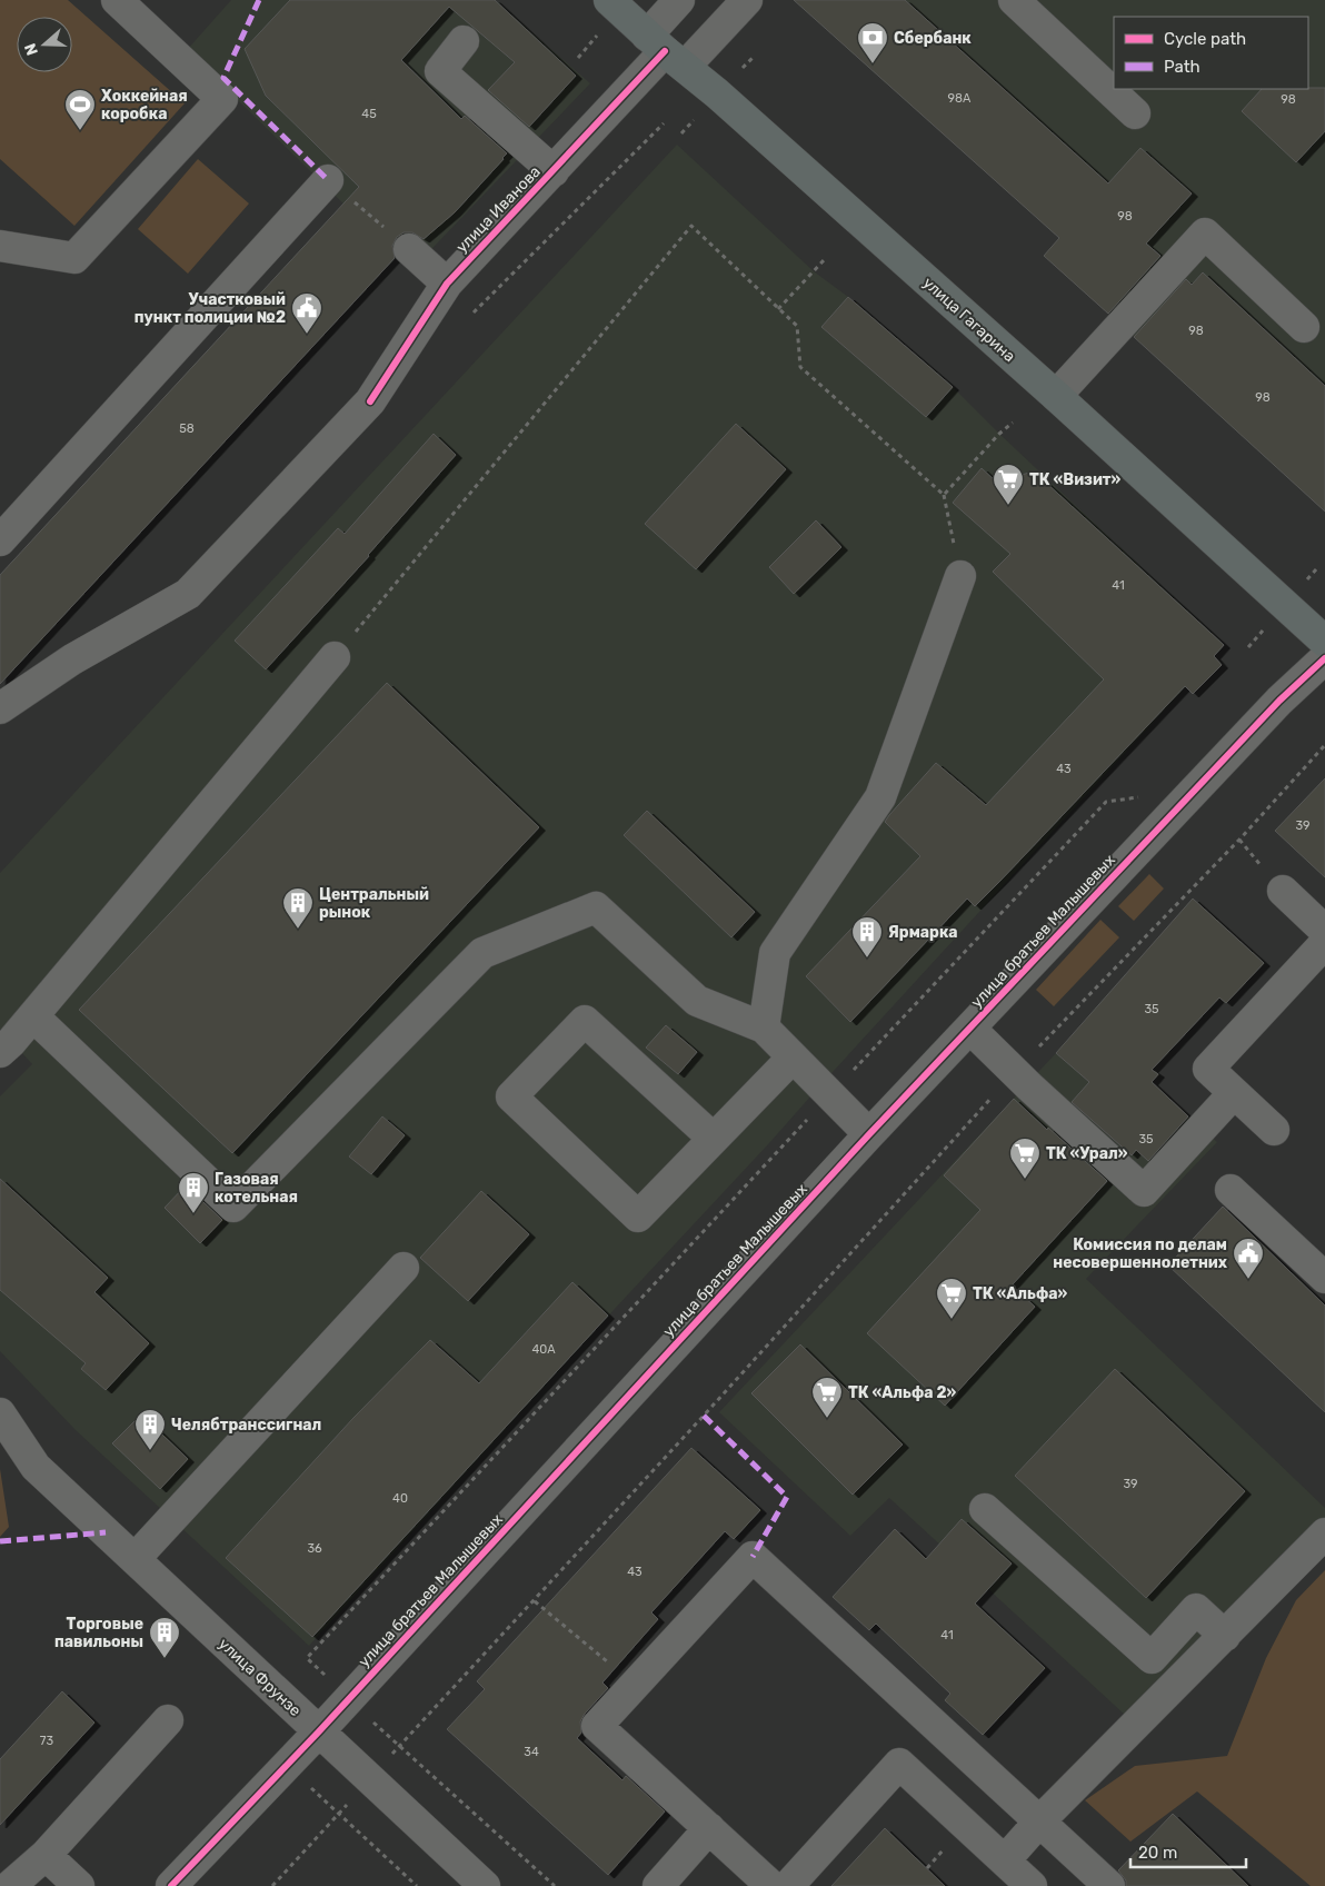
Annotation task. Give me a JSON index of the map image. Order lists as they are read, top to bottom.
{
  "streets": {
    "main road": ["улица Гагарина"],
    "street": ["улица Иванова", "улица братьев Малышевых", "улица Фрунзе"]
  },
  "crossings": [
    ["улица Иванова", "улица Гагарина"],
    ["улица братьев Малышевых", "улица Фрунзе"]
  ],
  "places": {
    "bank": ["Сбербанк"],
    "sports": ["Хоккейная коробка"],
    "public building": ["Участковый пункт полиции №2", "Комиссия по делам несовершеннолетних"],
    "supermarket": [
      "ТК «Визит»",
      "ТК «Урал»",
      "ТК «Альфа»",
      "ТК «Альфа 2»"
    ],
    "building": [
      "Центральный рынок",
      "Ярмарка",
      "Газовая котельная",
      "Челябтранссигнал",
      "Торговые павильоны"
    ]
  },
  "house_numbers": [
    "98А",
    "98",
    "45",
    "98",
    "98",
    "98",
    "58",
    "41",
    "43",
    "39",
    "35",
    "35",
    "40А",
    "39",
    "40",
    "36",
    "43",
    "41",
    "73",
    "34"
  ],
  "legend": ["Cycle path", "Path"],
  "scale_bar": "20 m",
  "north": "left"
}
